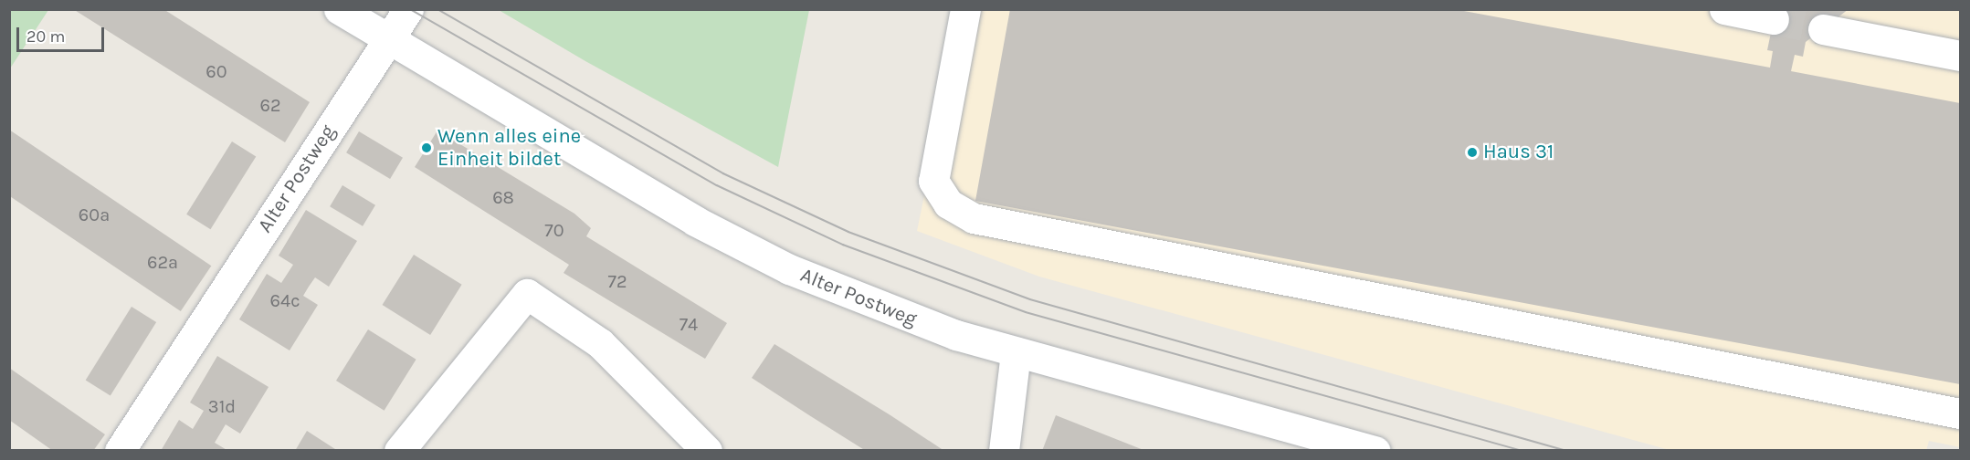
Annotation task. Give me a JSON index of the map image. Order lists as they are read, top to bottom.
{
  "streets": {
    "street": ["Alter Postweg"]
  },
  "places": ["Wenn alles eine Einheit bildet", "Haus 31"],
  "house_numbers": [
    "60",
    "62",
    "68",
    "60a",
    "70",
    "62a",
    "72",
    "64c",
    "74",
    "31d"
  ],
  "scale_bar": "20 m"
}
